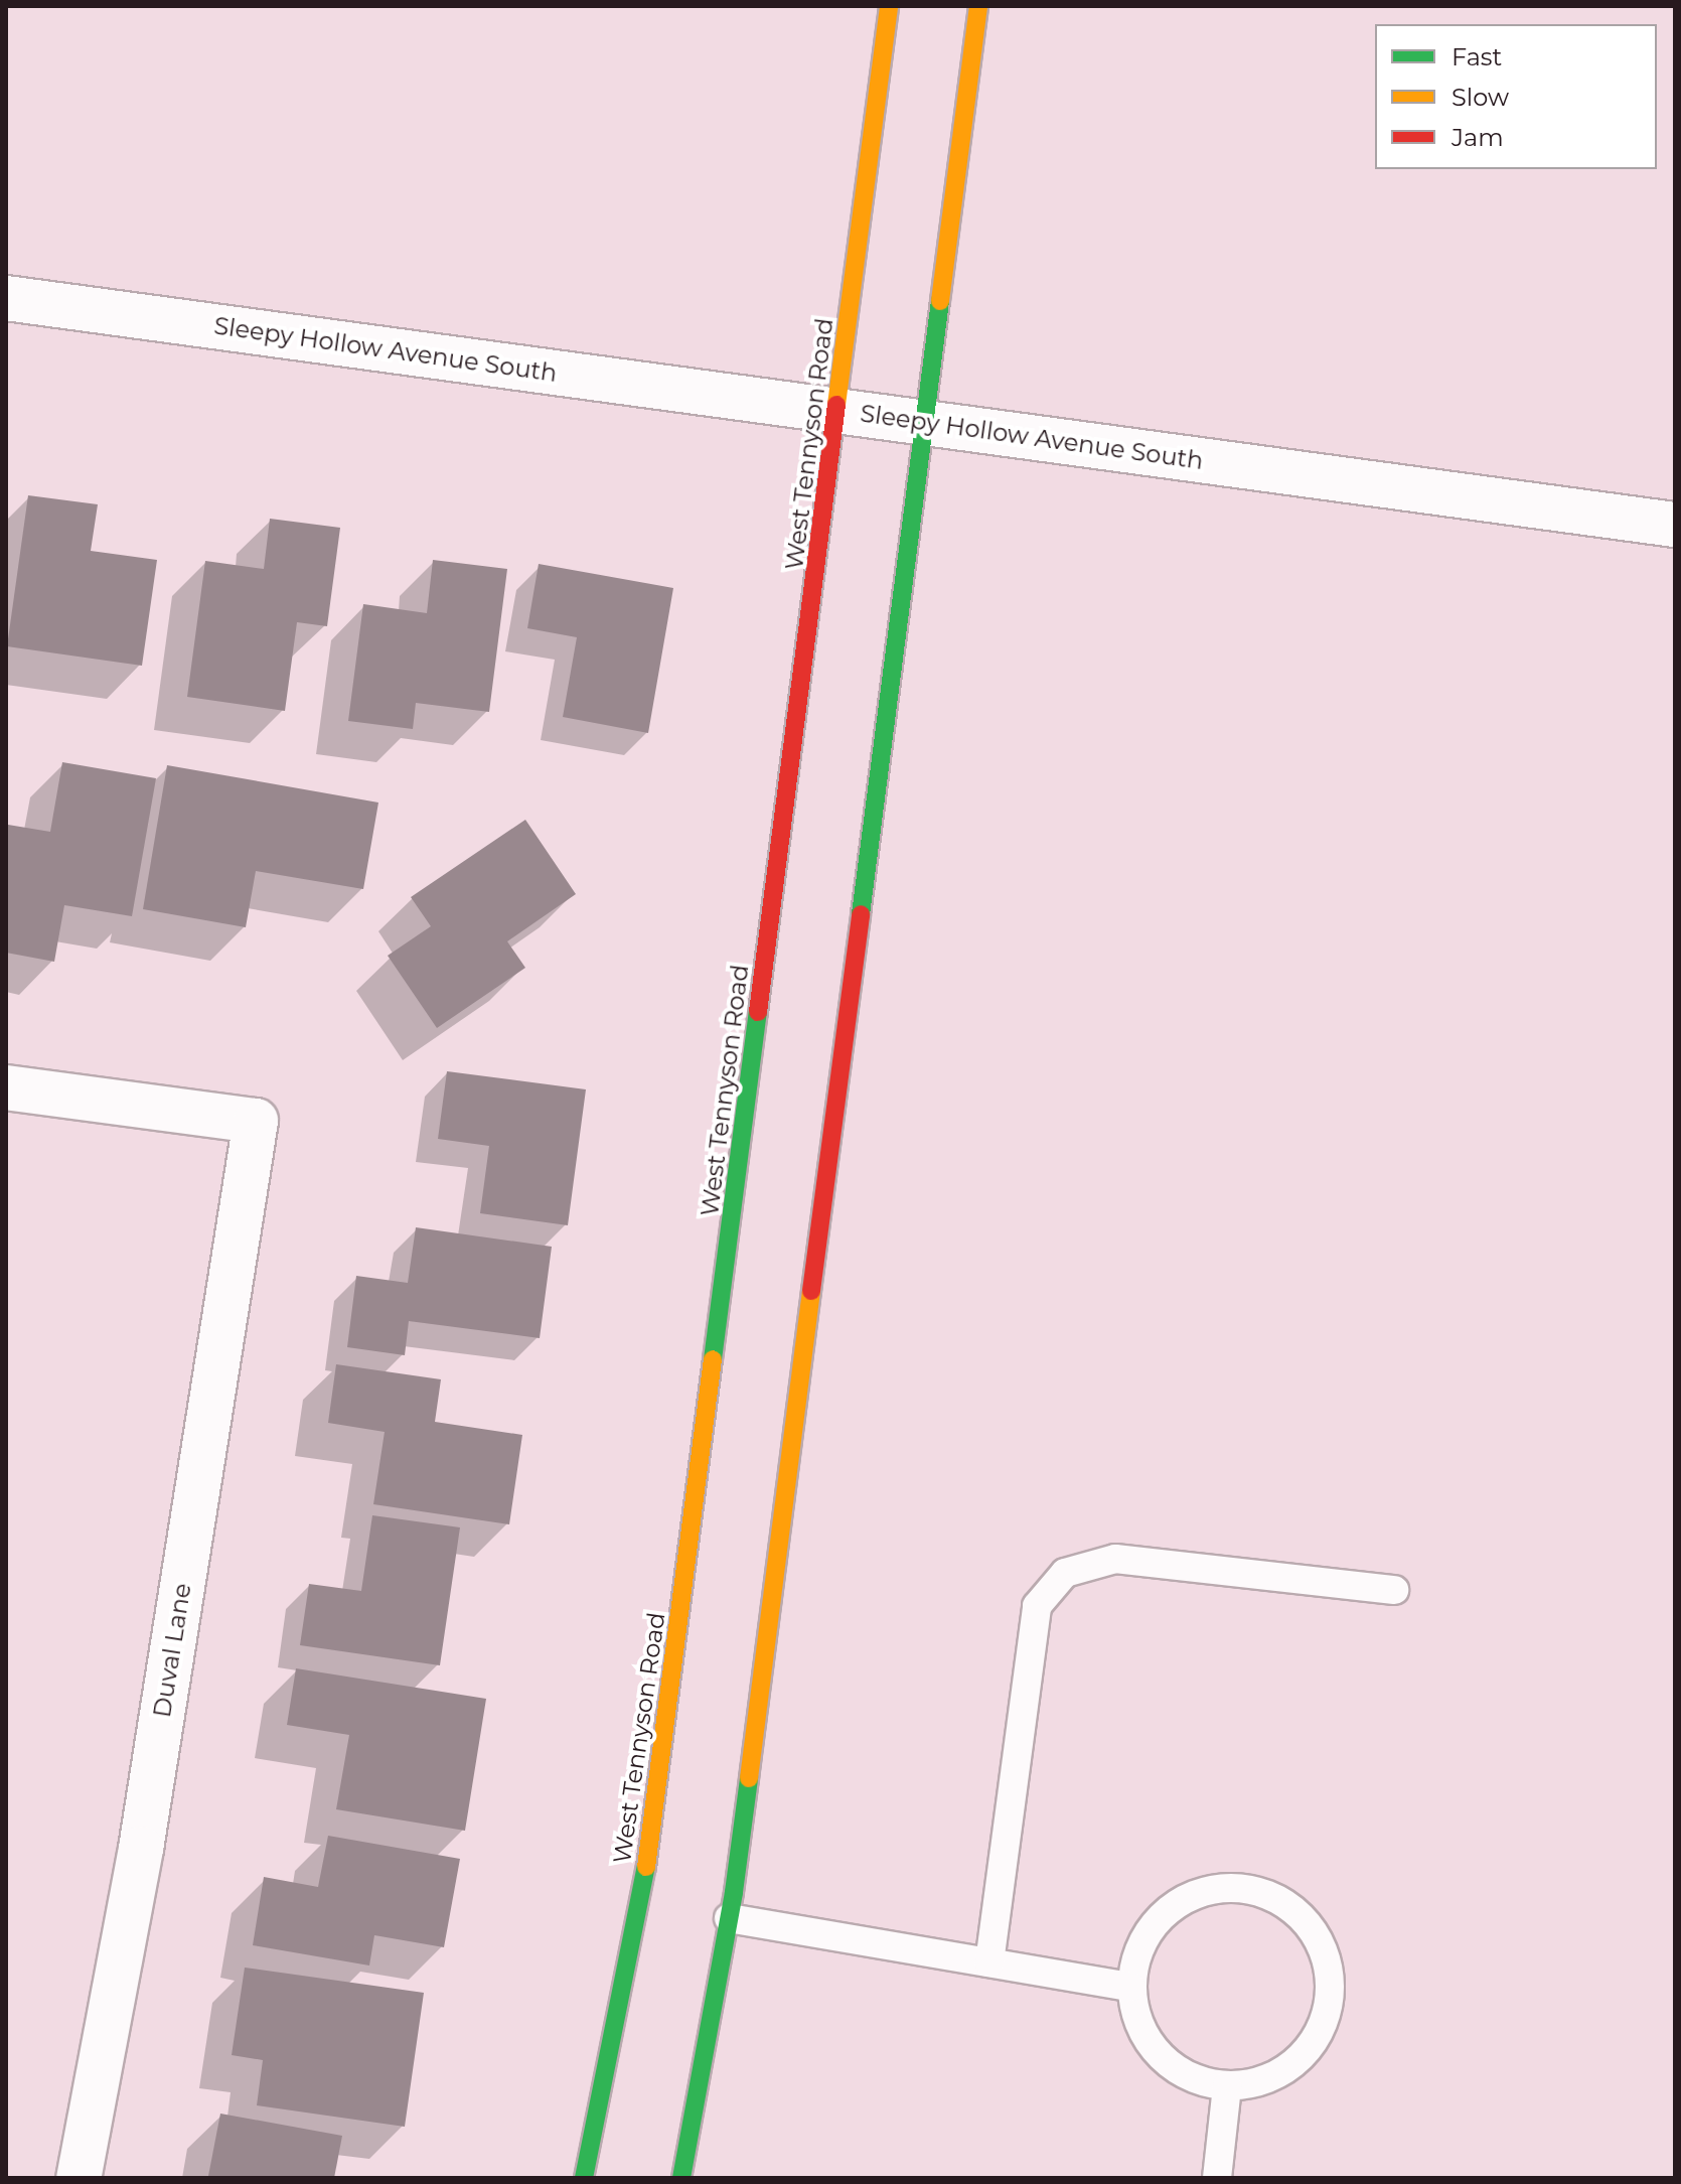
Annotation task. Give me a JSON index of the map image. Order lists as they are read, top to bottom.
{
  "streets": {
    "main road": ["West Tennyson Road"],
    "street": ["Sleepy Hollow Avenue South", "Duval Lane"]
  },
  "crossings": [
    ["Sleepy Hollow Avenue South", "West Tennyson Road"]
  ],
  "legend": ["Fast", "Slow", "Jam"]
}
